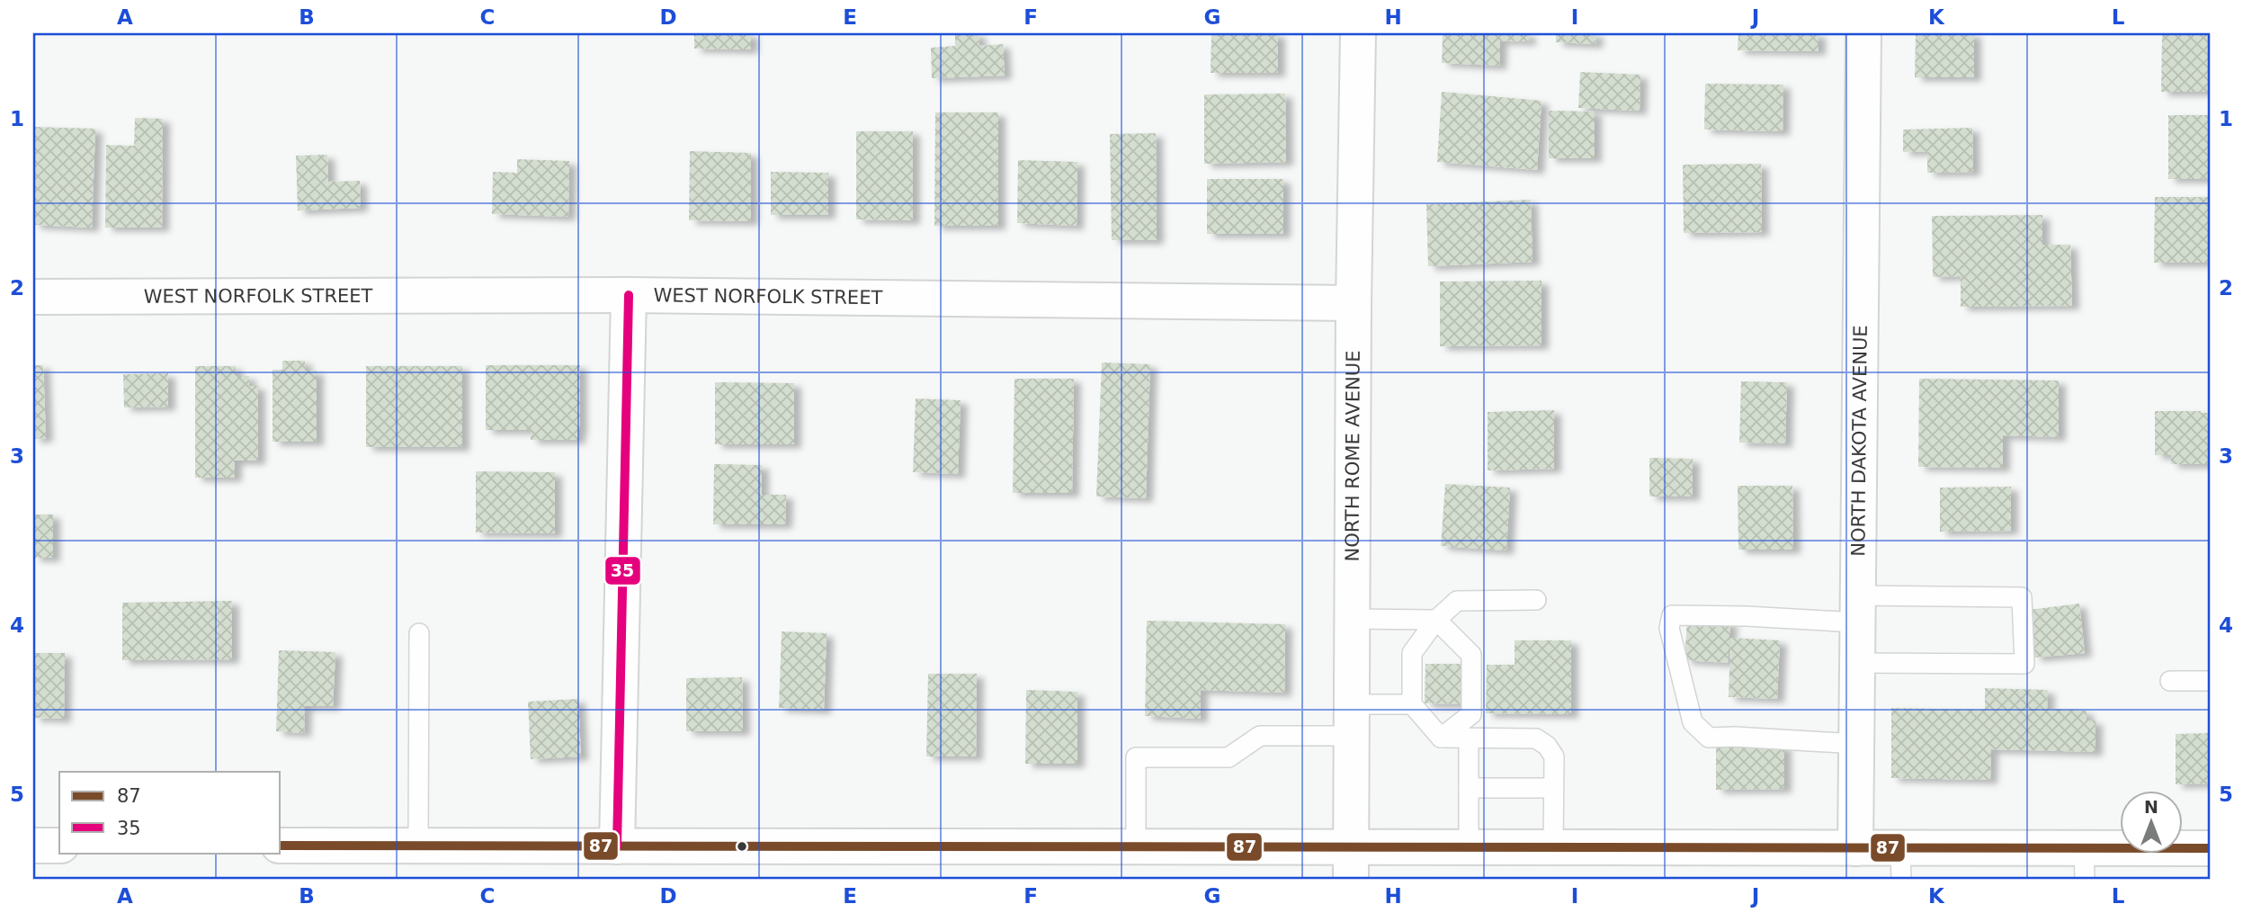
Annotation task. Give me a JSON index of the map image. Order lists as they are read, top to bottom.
{
  "streets": {
    "street": ["WEST NORFOLK STREET", "NORTH DAKOTA AVENUE", "NORTH ROME AVENUE"]
  },
  "crossings": [
    ["WEST NORFOLK STREET", "NORTH ROME AVENUE"]
  ],
  "lines": ["transit line 35", "transit line 87"],
  "legend": ["87", "35"],
  "north": "top",
  "grid": {
    "columns": [
      "A",
      "B",
      "C",
      "D",
      "E",
      "F",
      "G",
      "H",
      "I",
      "J",
      "K",
      "L"
    ],
    "rows": [
      "1",
      "2",
      "3",
      "4",
      "5"
    ]
  }
}
